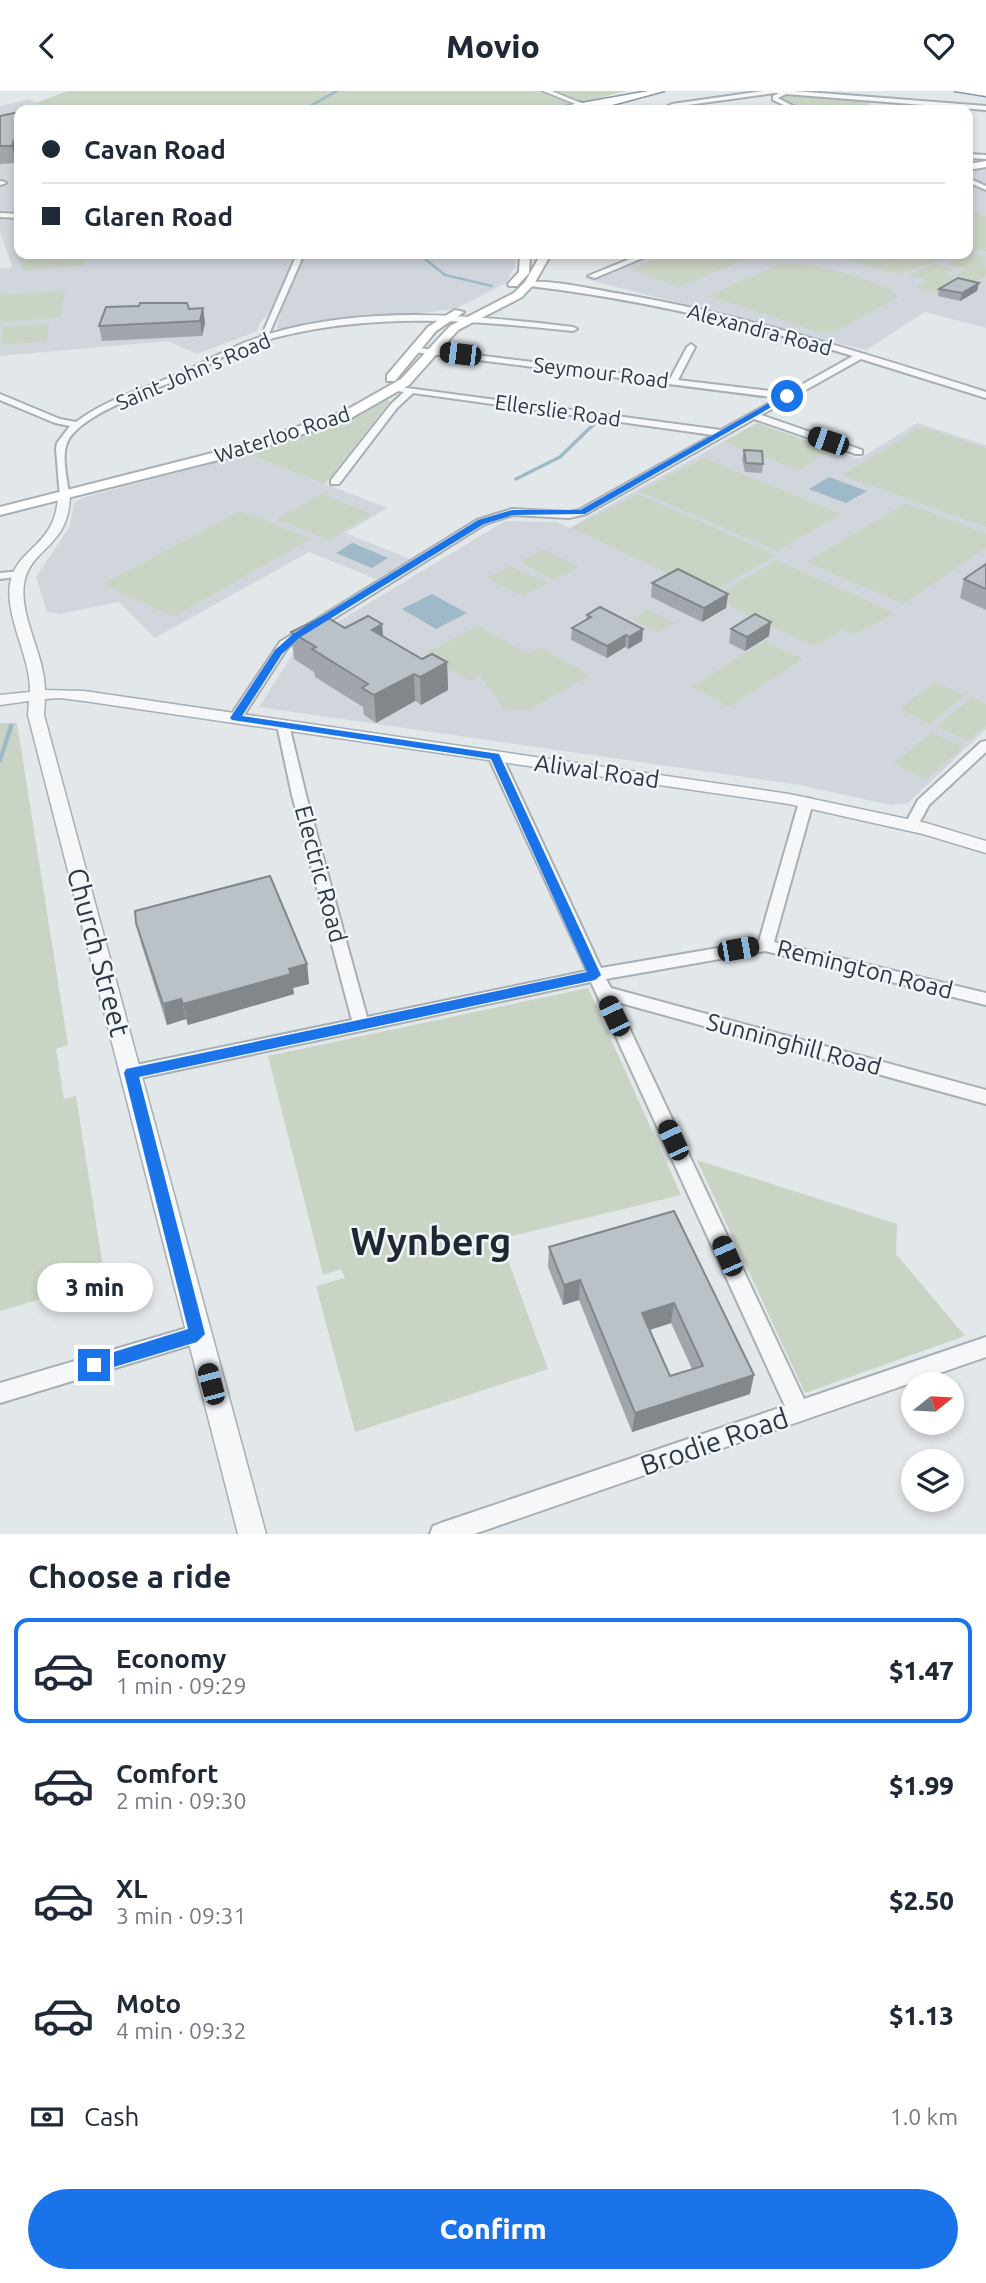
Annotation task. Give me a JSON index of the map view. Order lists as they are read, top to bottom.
{
  "streets": {
    "main road": ["Waterloo Road"],
    "street": [
      "Alexandra Road",
      "Saint John's Road",
      "Seymour Road",
      "Ellerslie Road",
      "Aliwal Road",
      "Electric Road",
      "Church Street",
      "Remington Road",
      "Sunninghill Road",
      "Brodie Road"
    ]
  },
  "crossings": [
    ["Alexandra Road", "Waterloo Road"],
    ["Saint John's Road", "Waterloo Road"],
    ["Seymour Road", "Waterloo Road"],
    ["Ellerslie Road", "Waterloo Road"],
    ["Aliwal Road", "Electric Road"],
    ["Aliwal Road", "Church Street"],
    ["Aliwal Road", "Remington Road"]
  ],
  "districts": ["Wynberg"],
  "north": "right",
  "page": {
    "header": "Movio",
    "banner": ["Cavan Road", "Glaren Road"],
    "bubble": "3 min",
    "heading": "Choose a ride",
    "list": [
      {
        "name": "Economy",
        "note": "1 min · 09:29",
        "value": "$1.47"
      },
      {
        "name": "Comfort",
        "note": "2 min · 09:30",
        "value": "$1.99"
      },
      {
        "name": "XL",
        "note": "3 min · 09:31",
        "value": "$2.50"
      },
      {
        "name": "Moto",
        "note": "4 min · 09:32",
        "value": "$1.13"
      }
    ],
    "pay": ["Cash", "1.0 km"],
    "buttons": "Confirm"
  }
}
